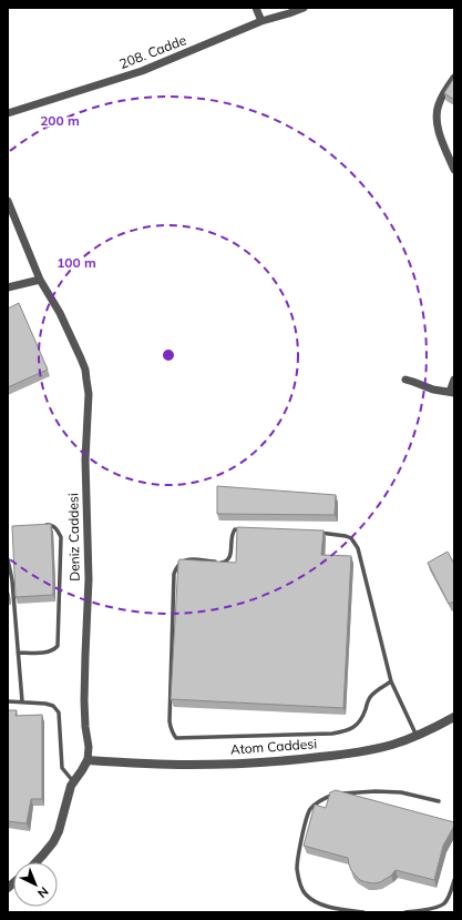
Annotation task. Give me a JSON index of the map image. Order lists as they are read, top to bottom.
{
  "streets": {
    "street": ["208. Cadde", "Deniz Caddesi", "Atom Caddesi"]
  },
  "crossings": [
    ["Deniz Caddesi", "Atom Caddesi"]
  ],
  "north": "bottom right",
  "rings": ["200 m", "100 m"]
}
